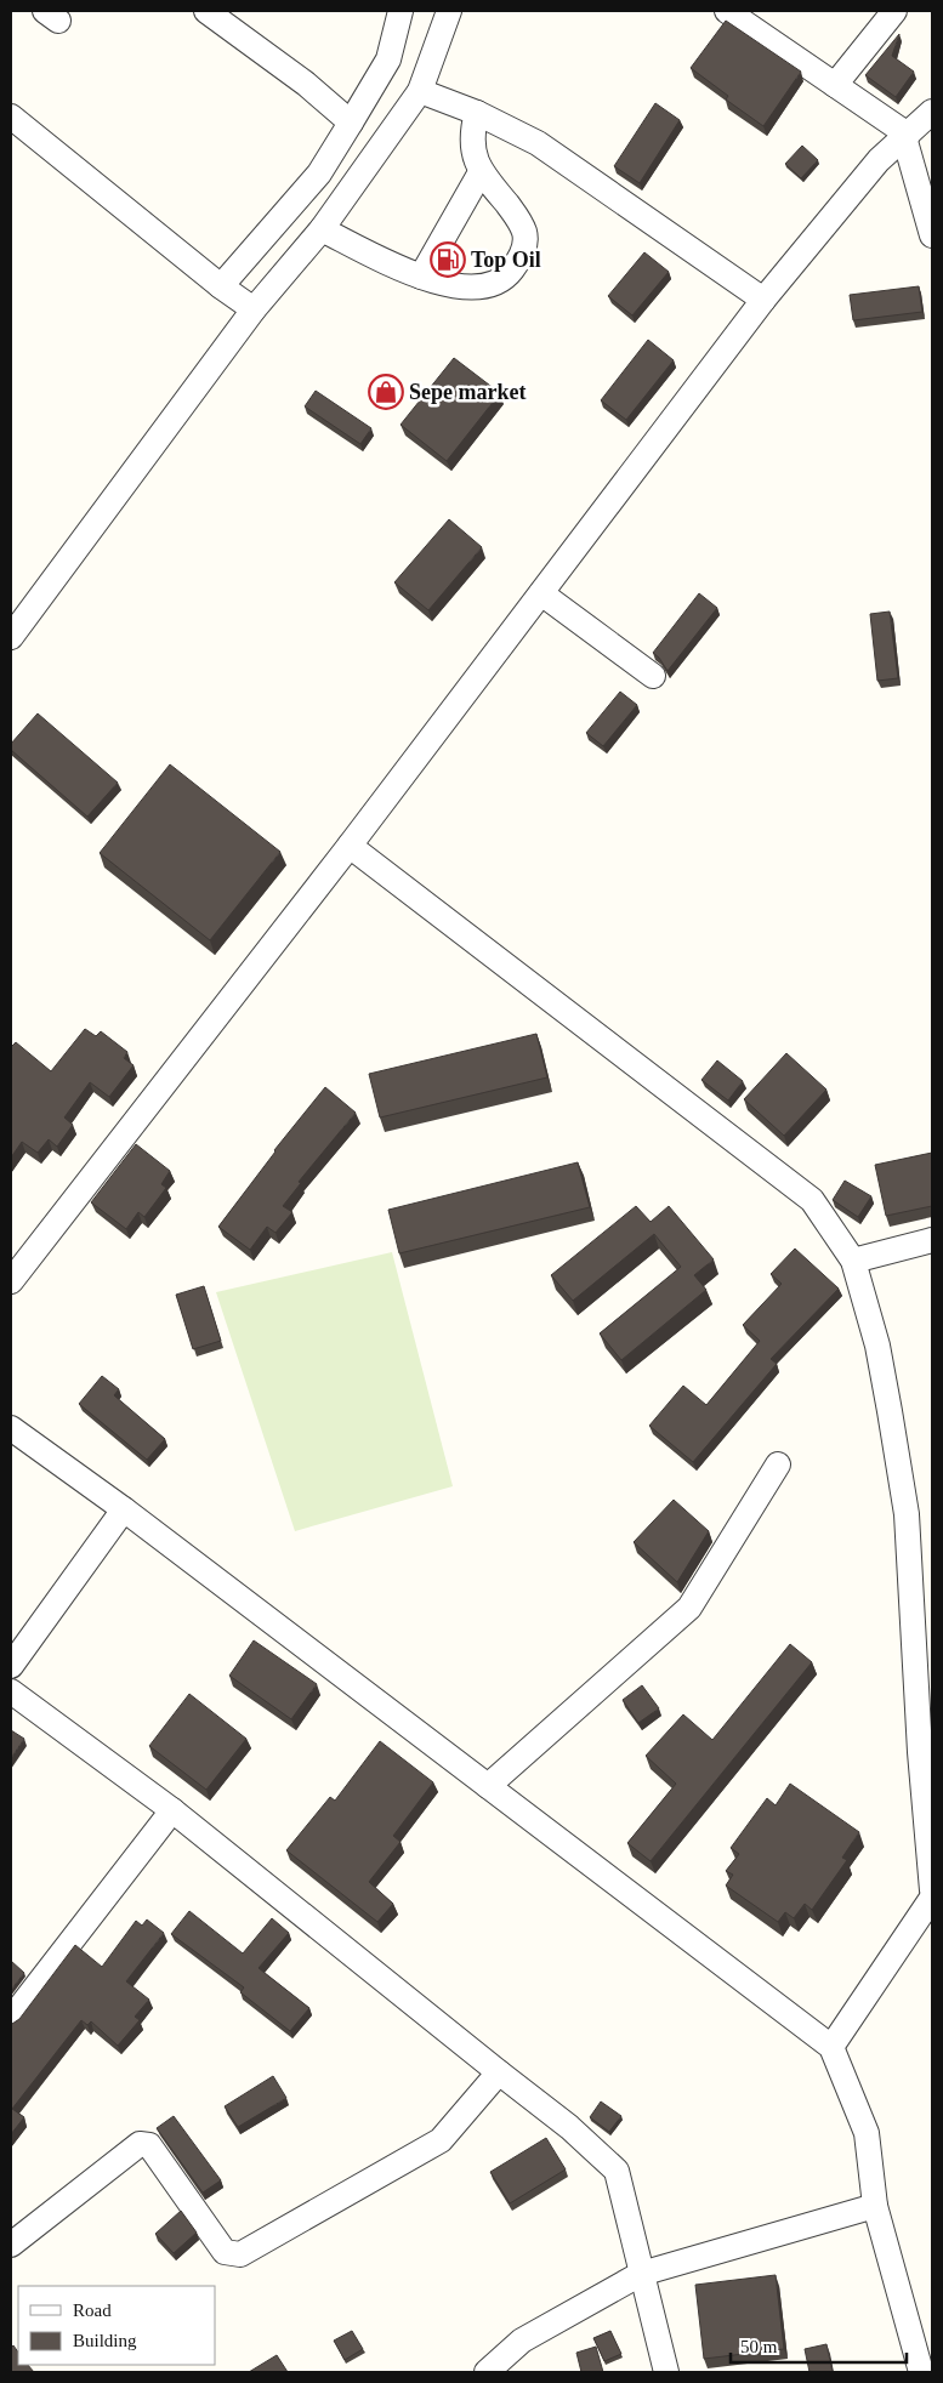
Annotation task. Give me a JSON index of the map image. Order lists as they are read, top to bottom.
{
  "places": {
    "fuel station": ["Top Oil"],
    "shop": ["Sepe market"]
  },
  "legend": ["Road", "Building"],
  "scale_bar": "50 m"
}
